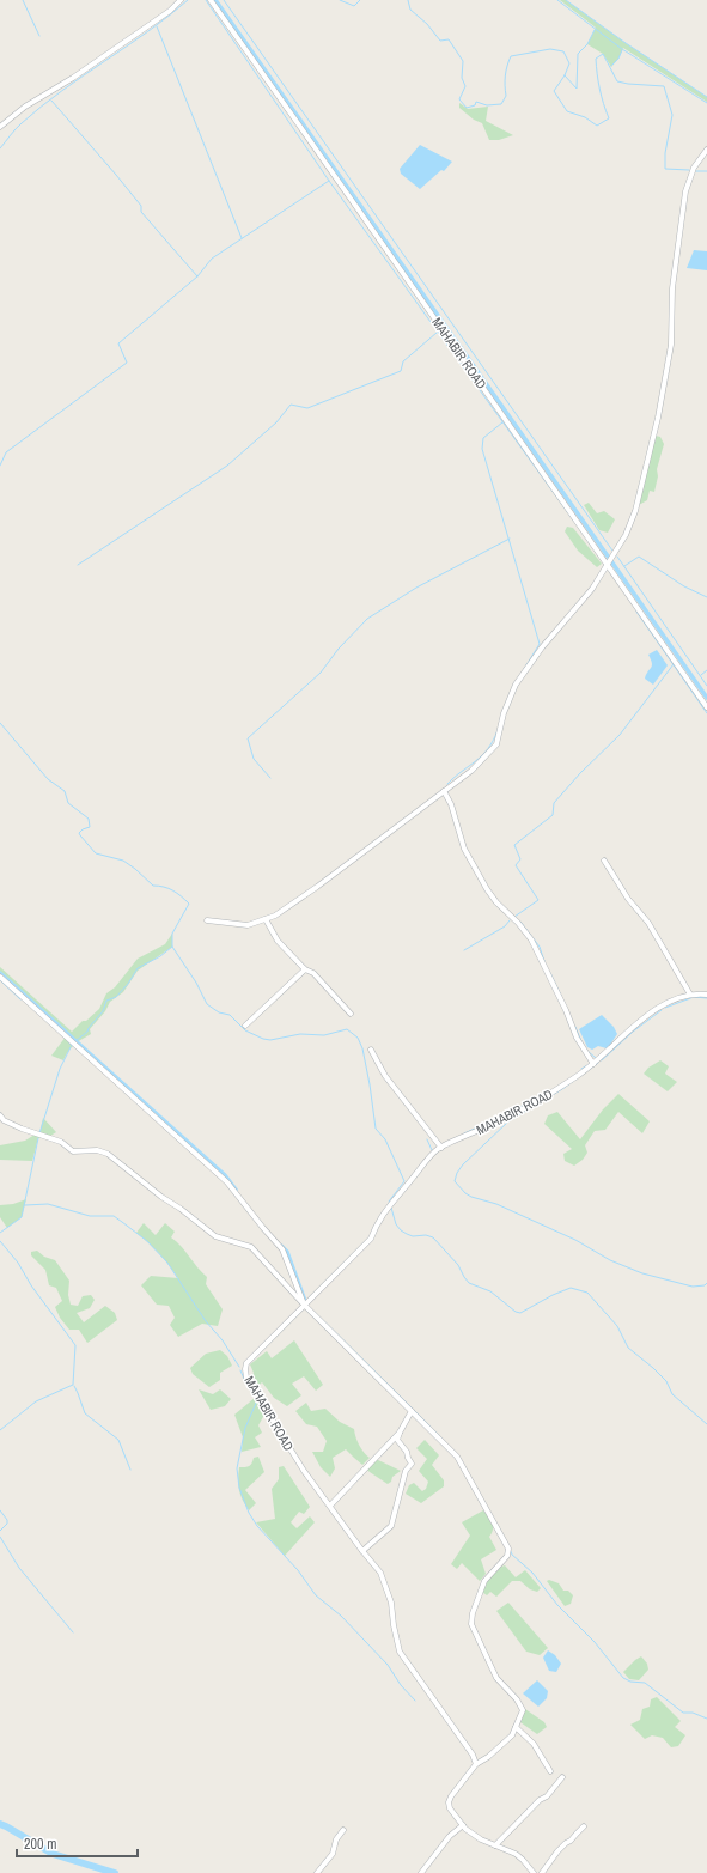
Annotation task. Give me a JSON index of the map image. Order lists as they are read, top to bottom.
{
  "streets": {
    "street": ["MAHABIR ROAD"]
  },
  "scale_bar": "200 m"
}
